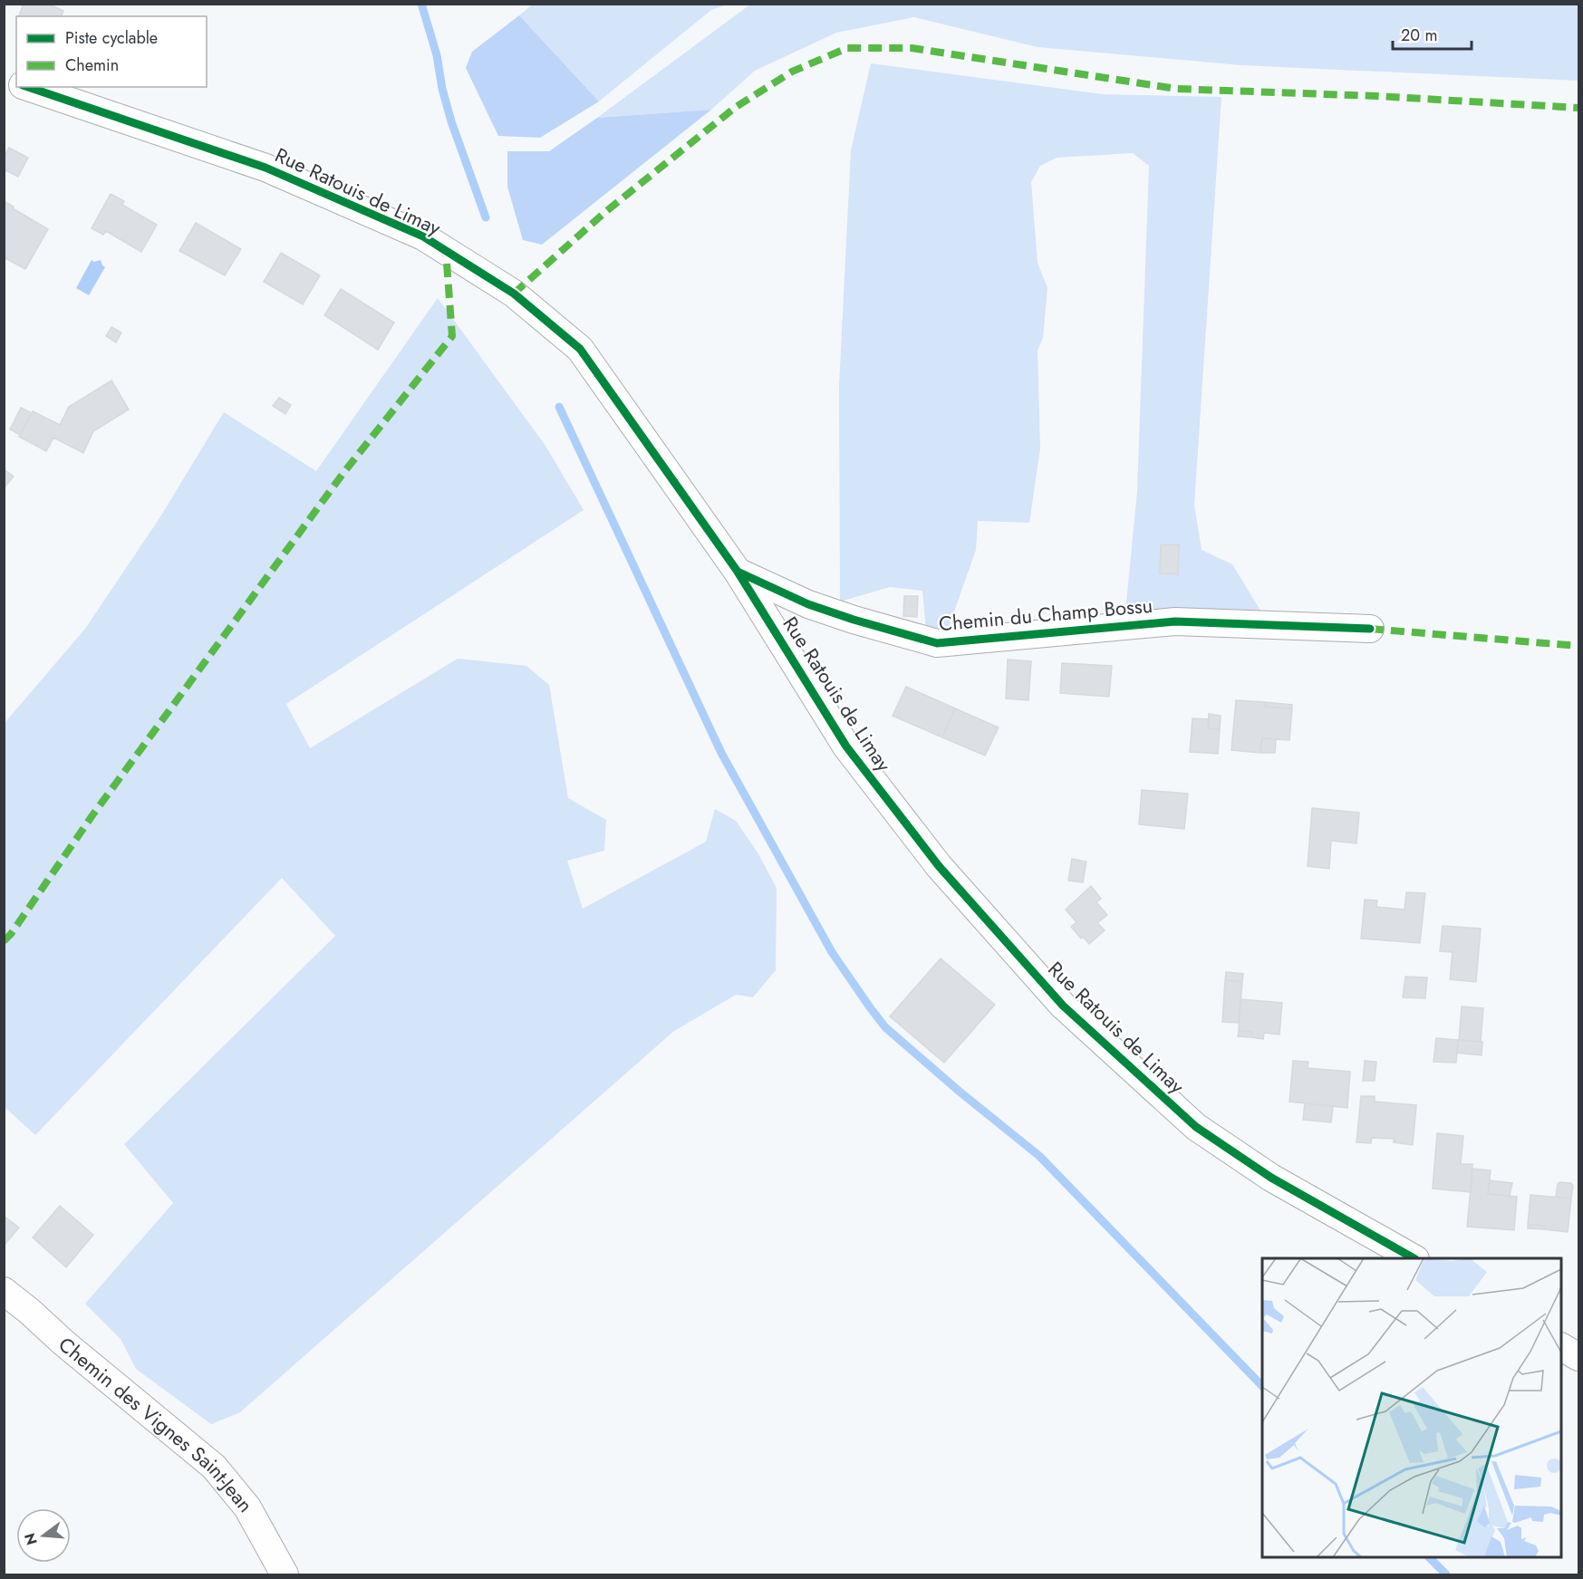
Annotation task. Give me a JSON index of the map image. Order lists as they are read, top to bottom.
{
  "streets": {
    "street": ["Rue Ratouis de Limay", "Chemin du Champ Bossu", "Chemin des Vignes Saint-Jean"]
  },
  "crossings": [
    ["Rue Ratouis de Limay", "Chemin du Champ Bossu"]
  ],
  "legend": ["Piste cyclable", "Chemin"],
  "scale_bar": "20 m",
  "north": "left"
}
